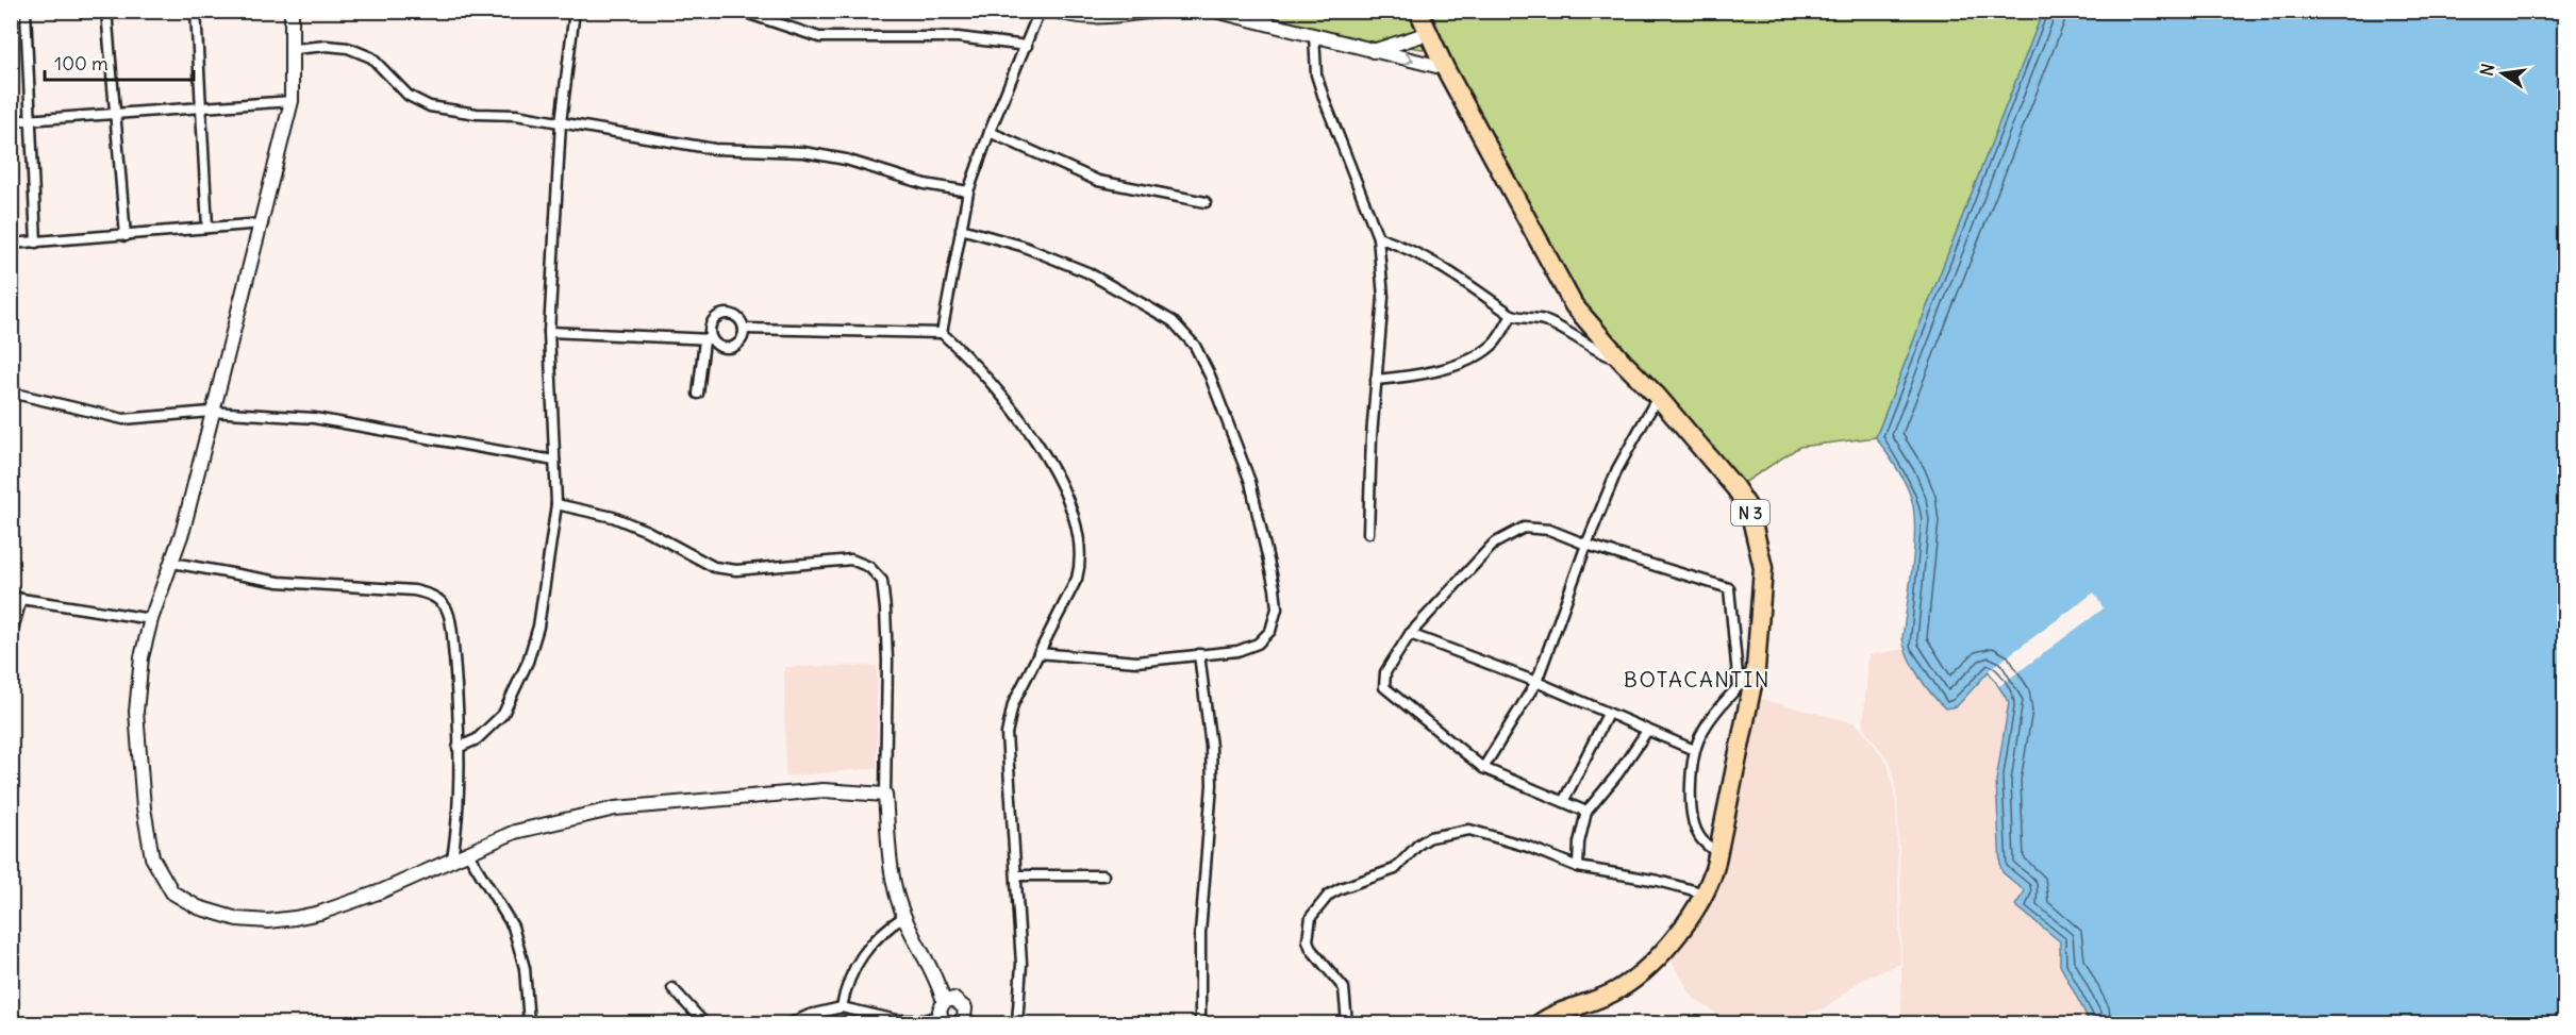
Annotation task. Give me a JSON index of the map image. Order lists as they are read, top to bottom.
{
  "streets": {
    "highway": ["N 3"]
  },
  "districts": ["BOTACANTIN"],
  "scale_bar": "100 m",
  "north": "left"
}
